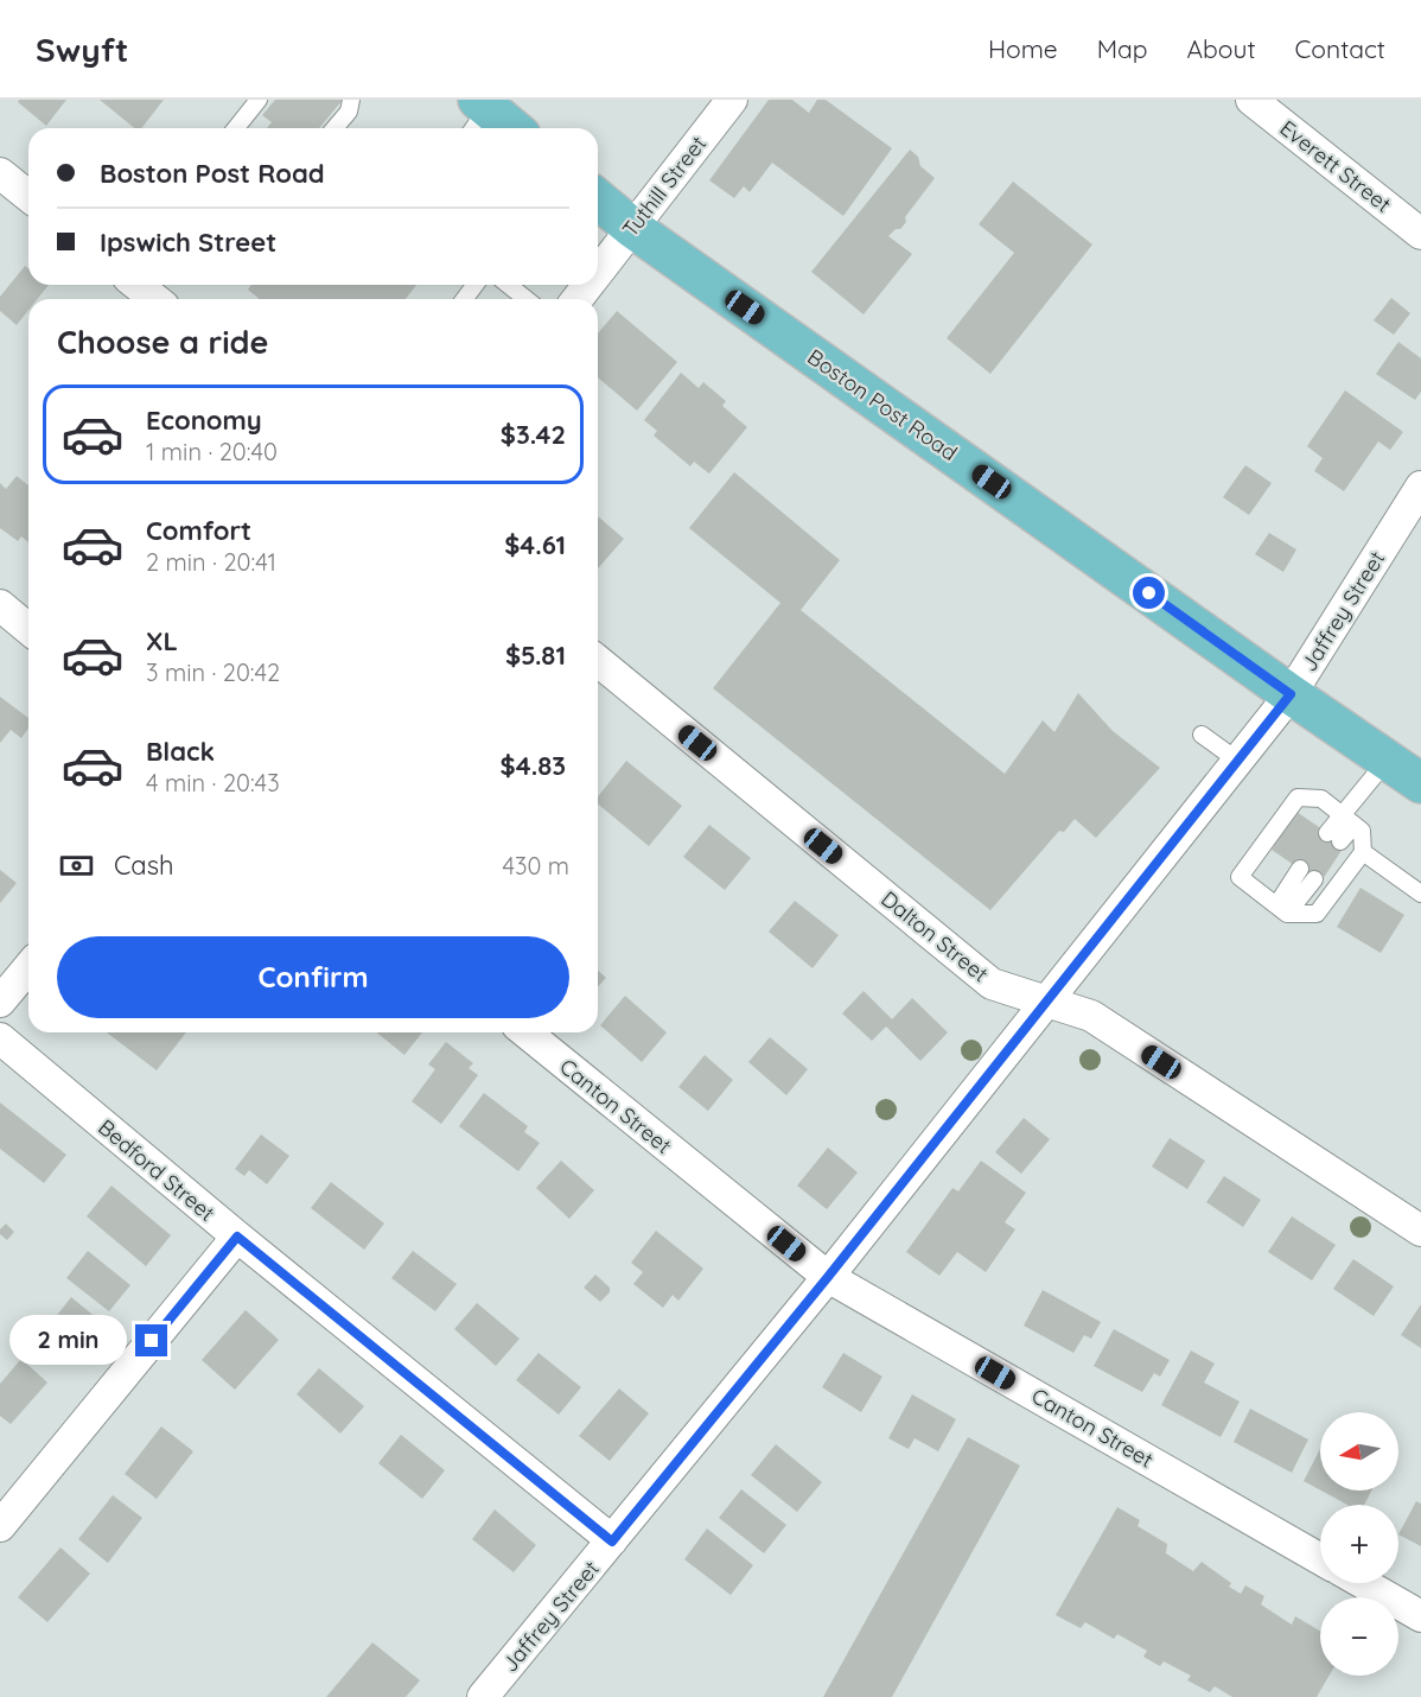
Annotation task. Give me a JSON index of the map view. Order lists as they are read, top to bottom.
{
  "streets": {
    "main road": ["Boston Post Road"],
    "street": [
      "Everett Street",
      "Tuthill Street",
      "Jaffrey Street",
      "Dalton Street",
      "Canton Street",
      "Bedford Street"
    ]
  },
  "crossings": [
    ["Tuthill Street", "Boston Post Road"],
    ["Boston Post Road", "Jaffrey Street"],
    ["Jaffrey Street", "Dalton Street"],
    ["Jaffrey Street", "Canton Street"],
    ["Jaffrey Street", "Bedford Street"]
  ],
  "north": "left",
  "page": {
    "header": "Swyft",
    "nav": [
      "Home",
      "Map",
      "About",
      "Contact"
    ],
    "banner": ["Boston Post Road", "Ipswich Street"],
    "heading": "Choose a ride",
    "list": [
      {
        "name": "Economy",
        "note": "1 min · 20:40",
        "value": "$3.42"
      },
      {
        "name": "Comfort",
        "note": "2 min · 20:41",
        "value": "$4.61"
      },
      {
        "name": "XL",
        "note": "3 min · 20:42",
        "value": "$5.81"
      },
      {
        "name": "Black",
        "note": "4 min · 20:43",
        "value": "$4.83"
      }
    ],
    "pay": ["Cash", "430 m"],
    "buttons": "Confirm",
    "bubble": "2 min",
    "map_buttons": ["+", "−"]
  }
}
